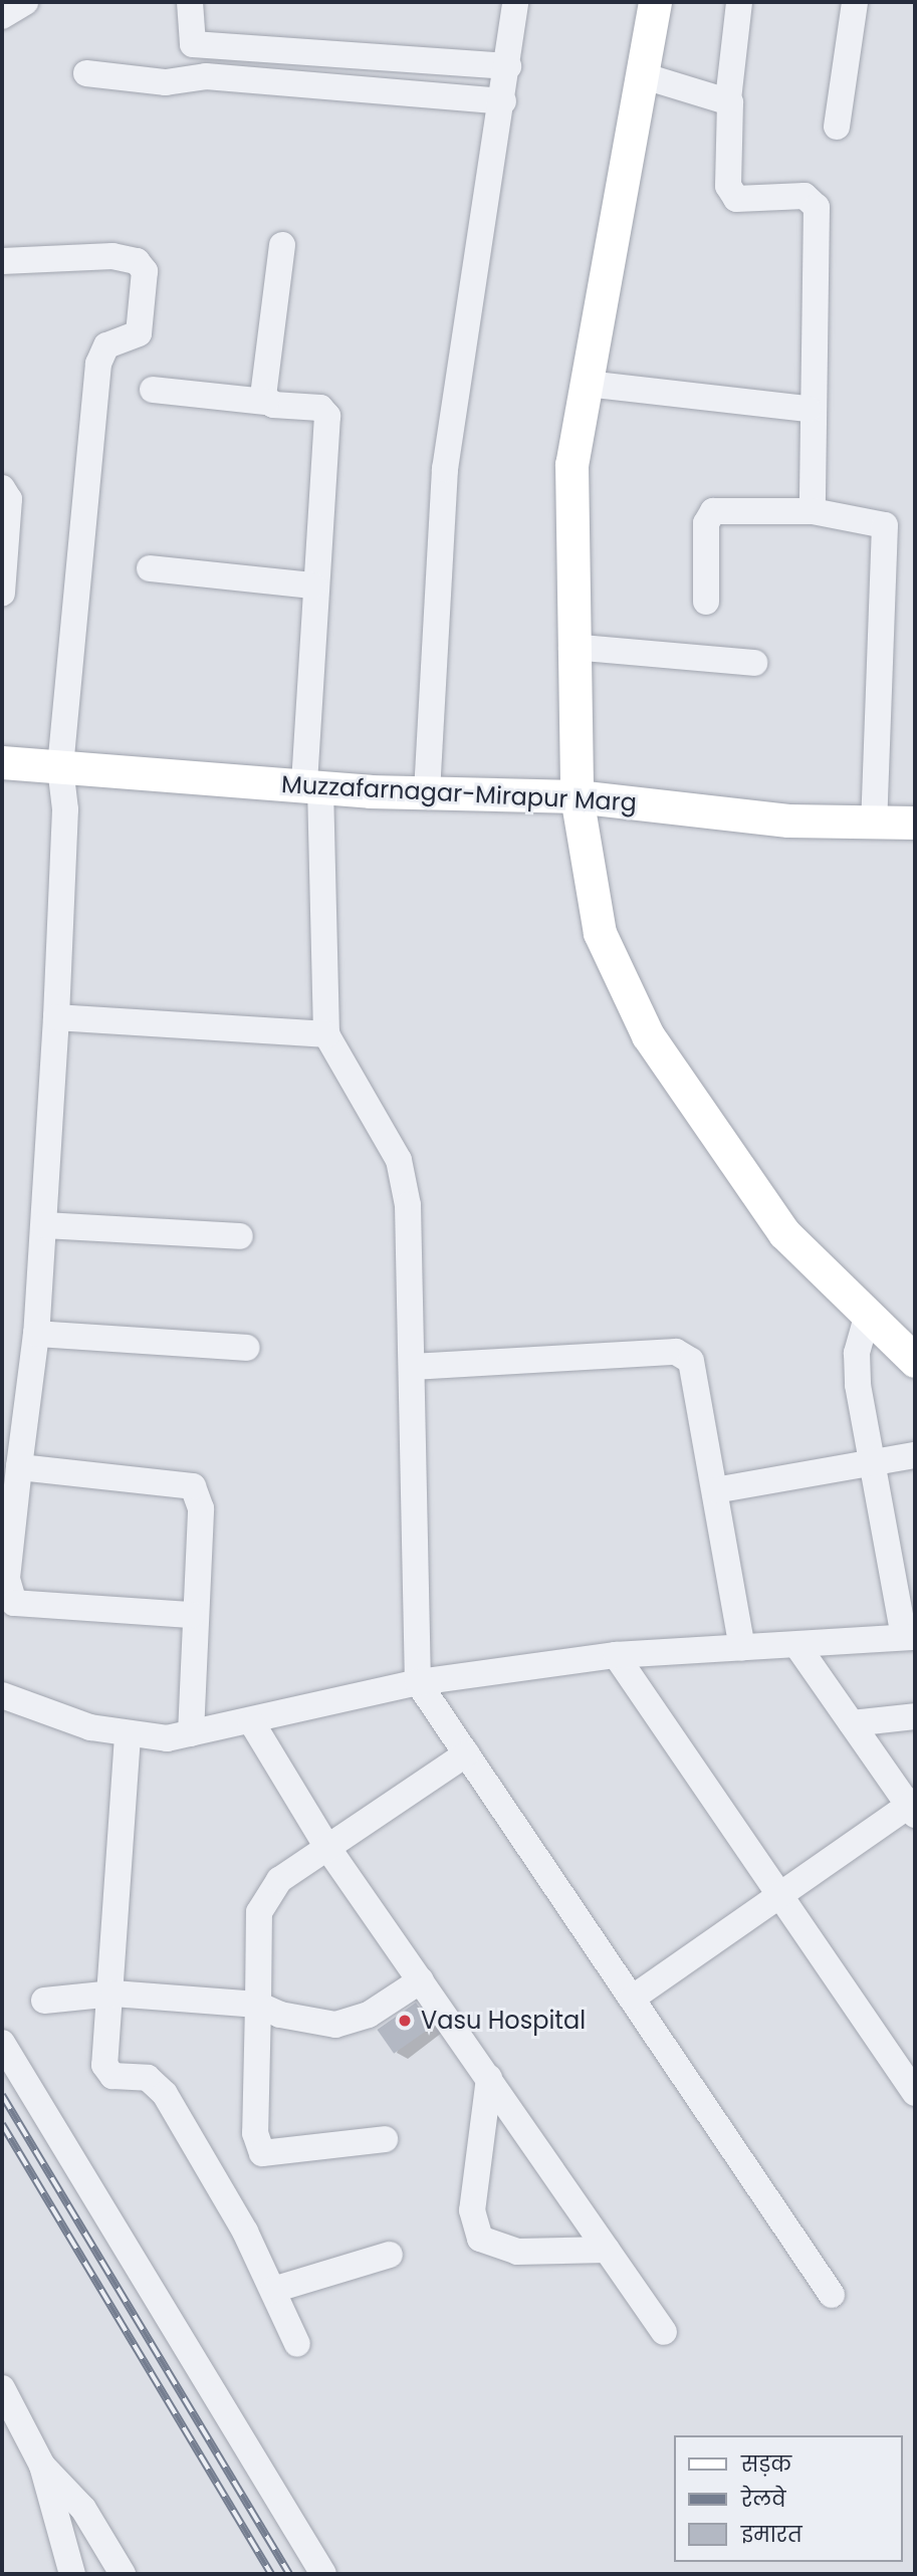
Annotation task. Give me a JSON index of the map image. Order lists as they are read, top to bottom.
{
  "streets": {
    "main road": ["Muzzafarnagar-Mirapur Marg"]
  },
  "places": ["Vasu Hospital"],
  "legend": ["सड़क", "रेलवे", "इमारत"]
}
